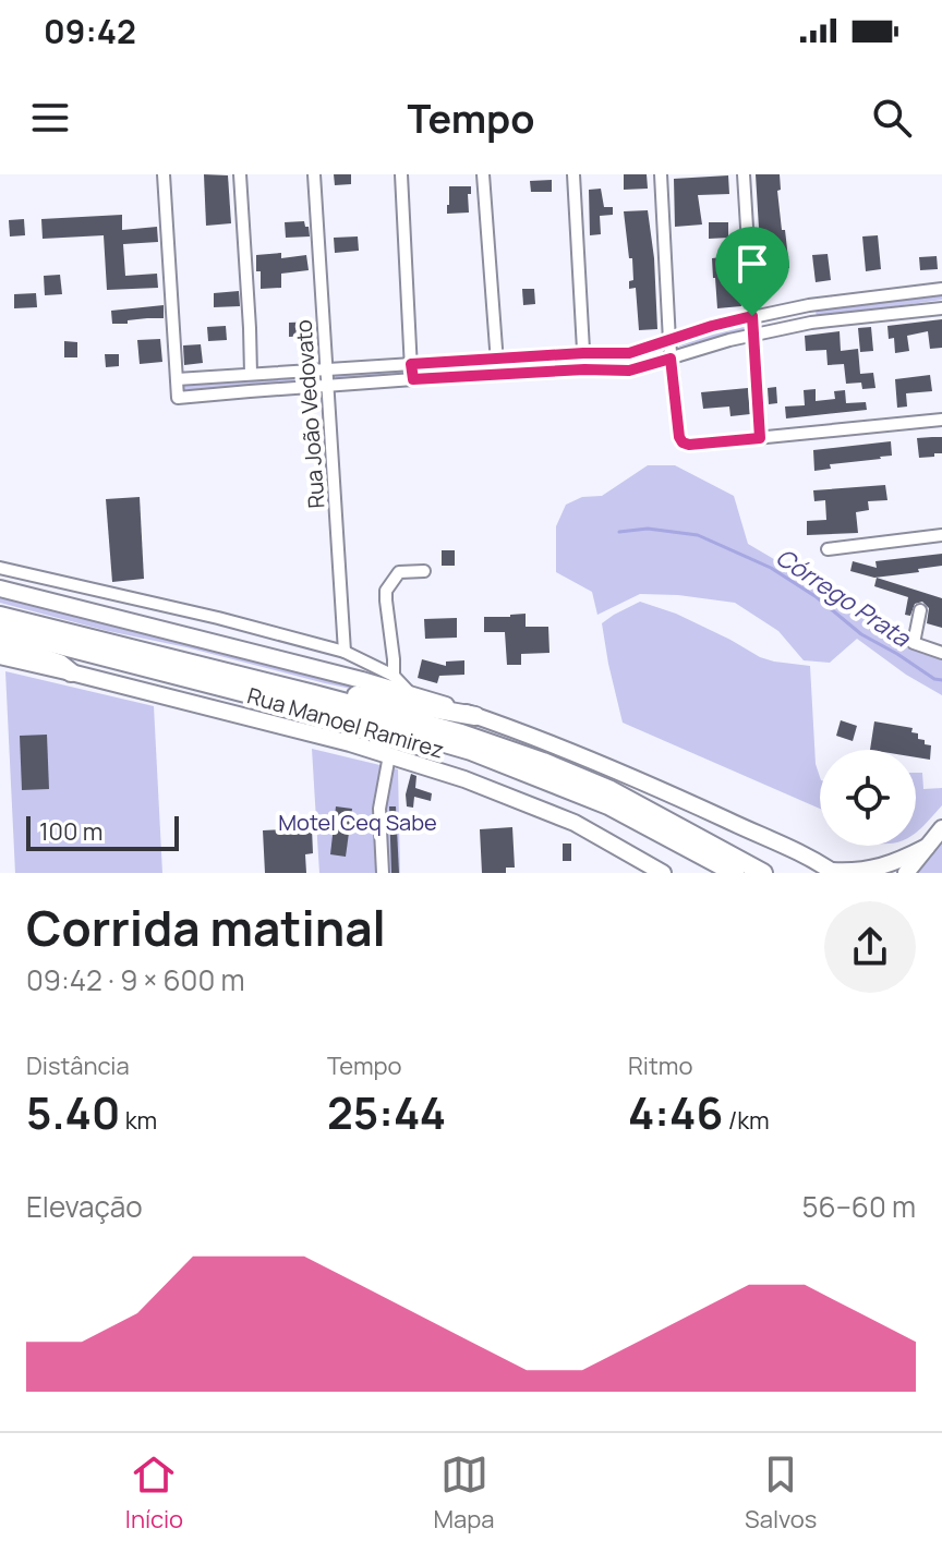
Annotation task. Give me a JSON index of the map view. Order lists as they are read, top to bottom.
{
  "streets": {
    "main road": ["Rua Manoel Ramirez"],
    "street": ["Rua João Vedovato"]
  },
  "water": ["Córrego Prata"],
  "parks": ["Motel Ceq Sabe"],
  "scale_bar": "100 m",
  "page": {
    "status": "09:42",
    "header": "Tempo",
    "scale": "100 m",
    "heading": ["Corrida matinal", "09:42 · 9 × 600 m"],
    "stats": [
      ["Distância", "5.40 km"],
      ["Tempo", "25:44"],
      ["Ritmo", "4:46 /km"]
    ],
    "chart": ["Elevação", "56–60 m"],
    "tabs": ["Início", "Mapa", "Salvos"]
  }
}
